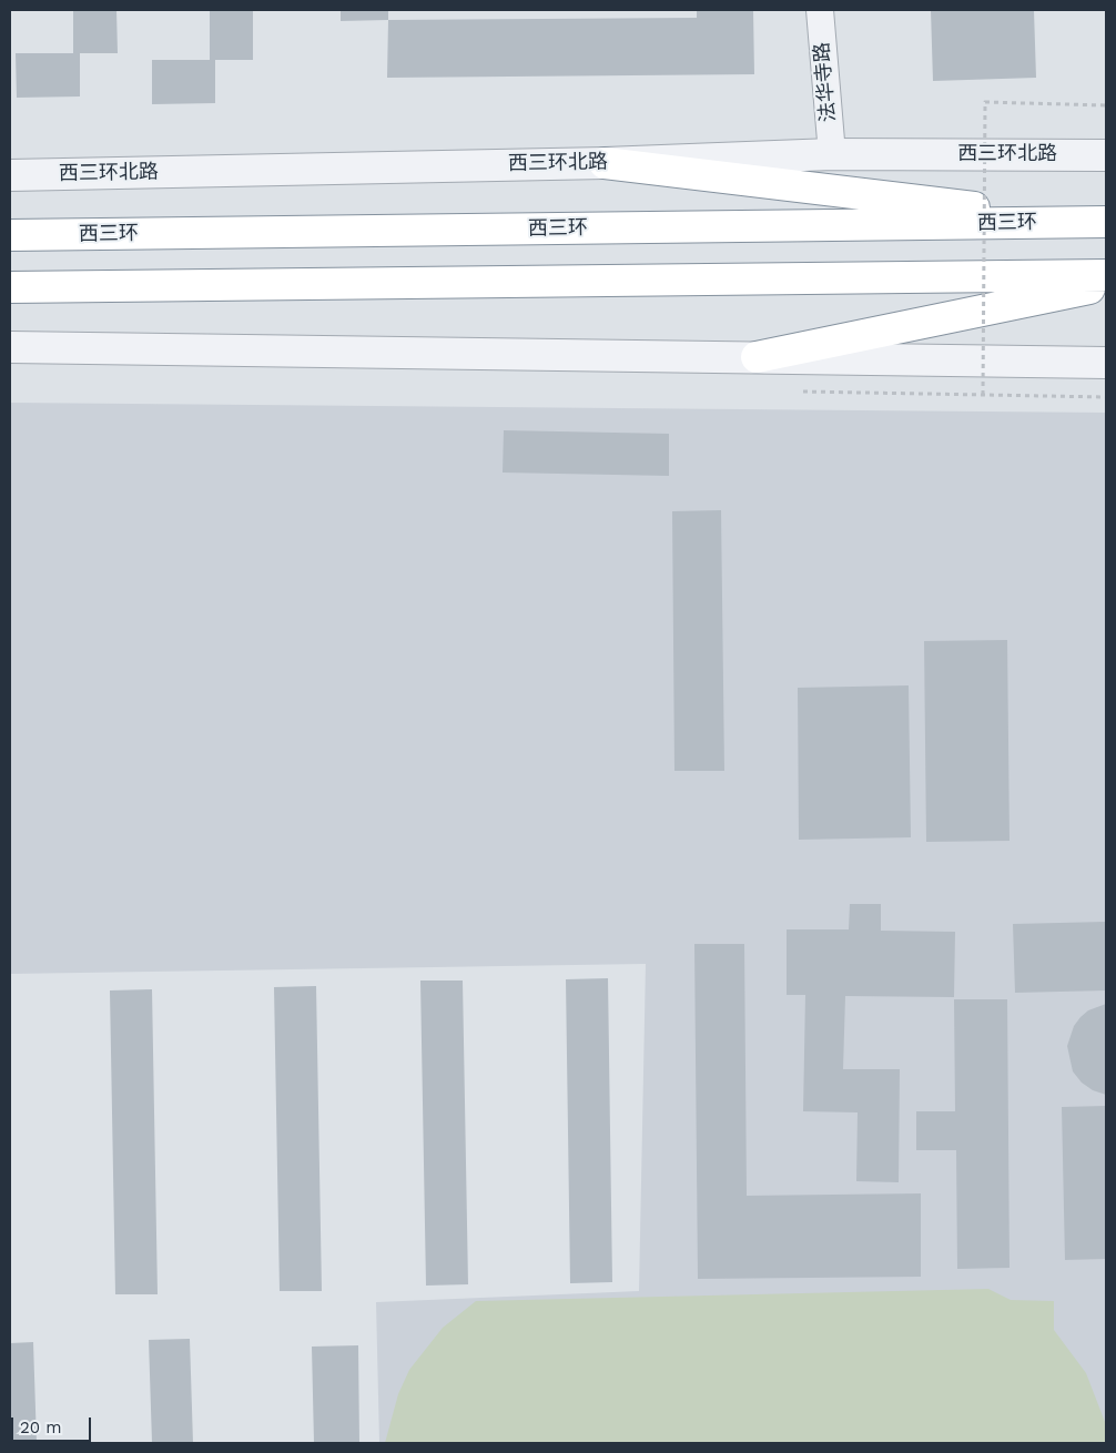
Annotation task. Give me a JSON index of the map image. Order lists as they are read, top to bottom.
{
  "streets": {
    "highway": ["西三环"],
    "street": ["法华寺路", "西三环北路"]
  },
  "crossings": [
    ["法华寺路", "西三环北路"]
  ],
  "scale_bar": "20 m"
}
